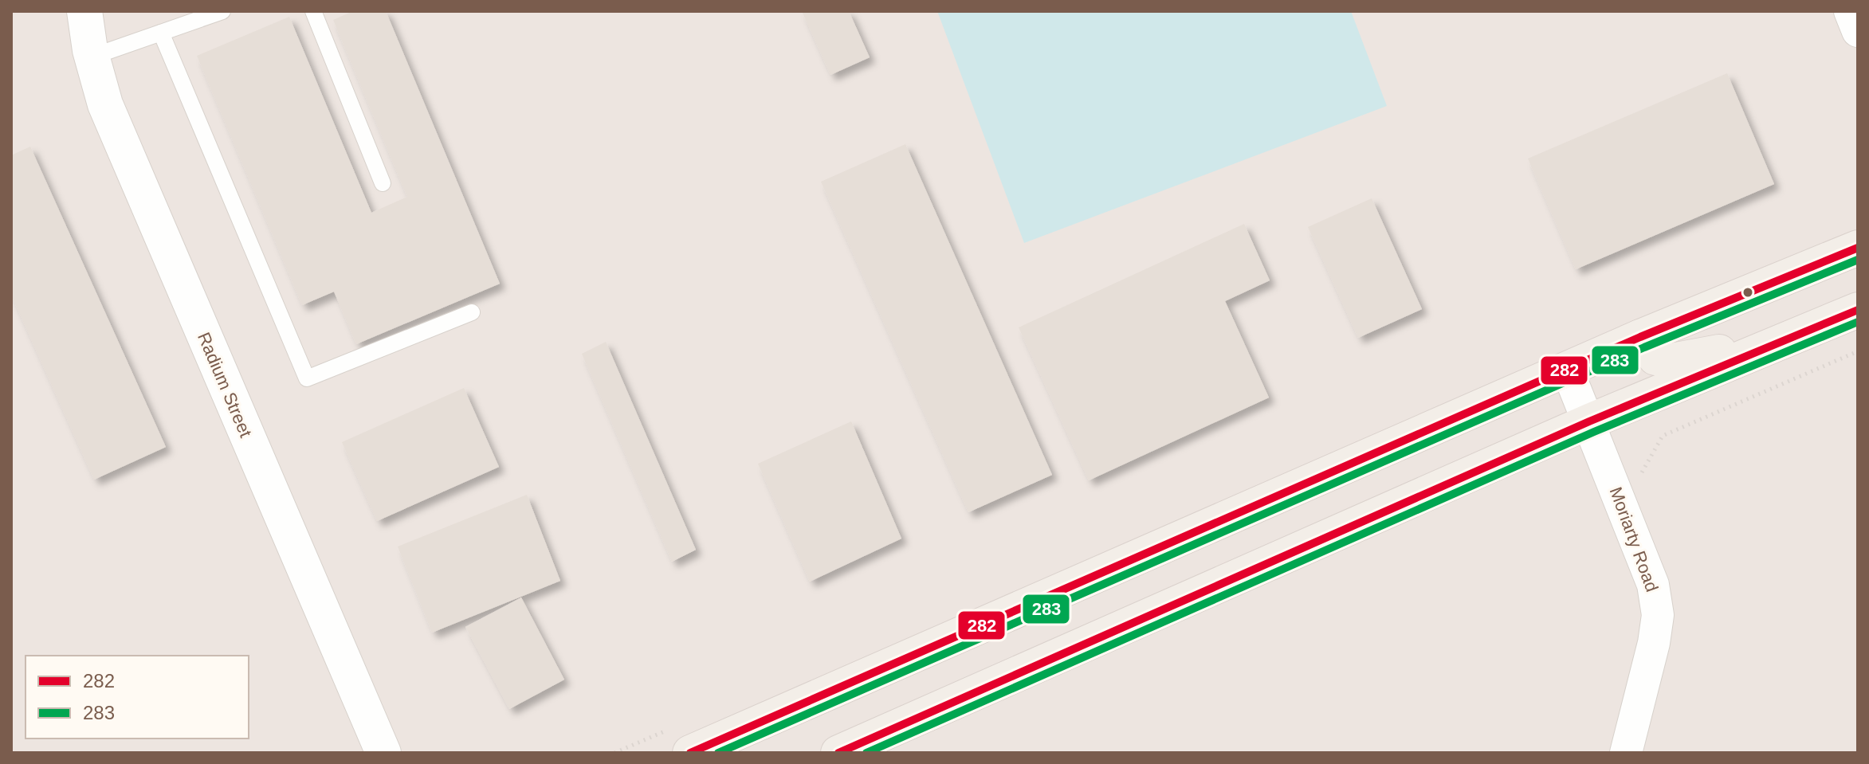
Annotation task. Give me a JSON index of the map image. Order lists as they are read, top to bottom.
{
  "streets": {
    "street": ["Radium Street", "Moriarty Road"]
  },
  "lines": ["transit line 282", "transit line 283"],
  "legend": ["282", "283"]
}
